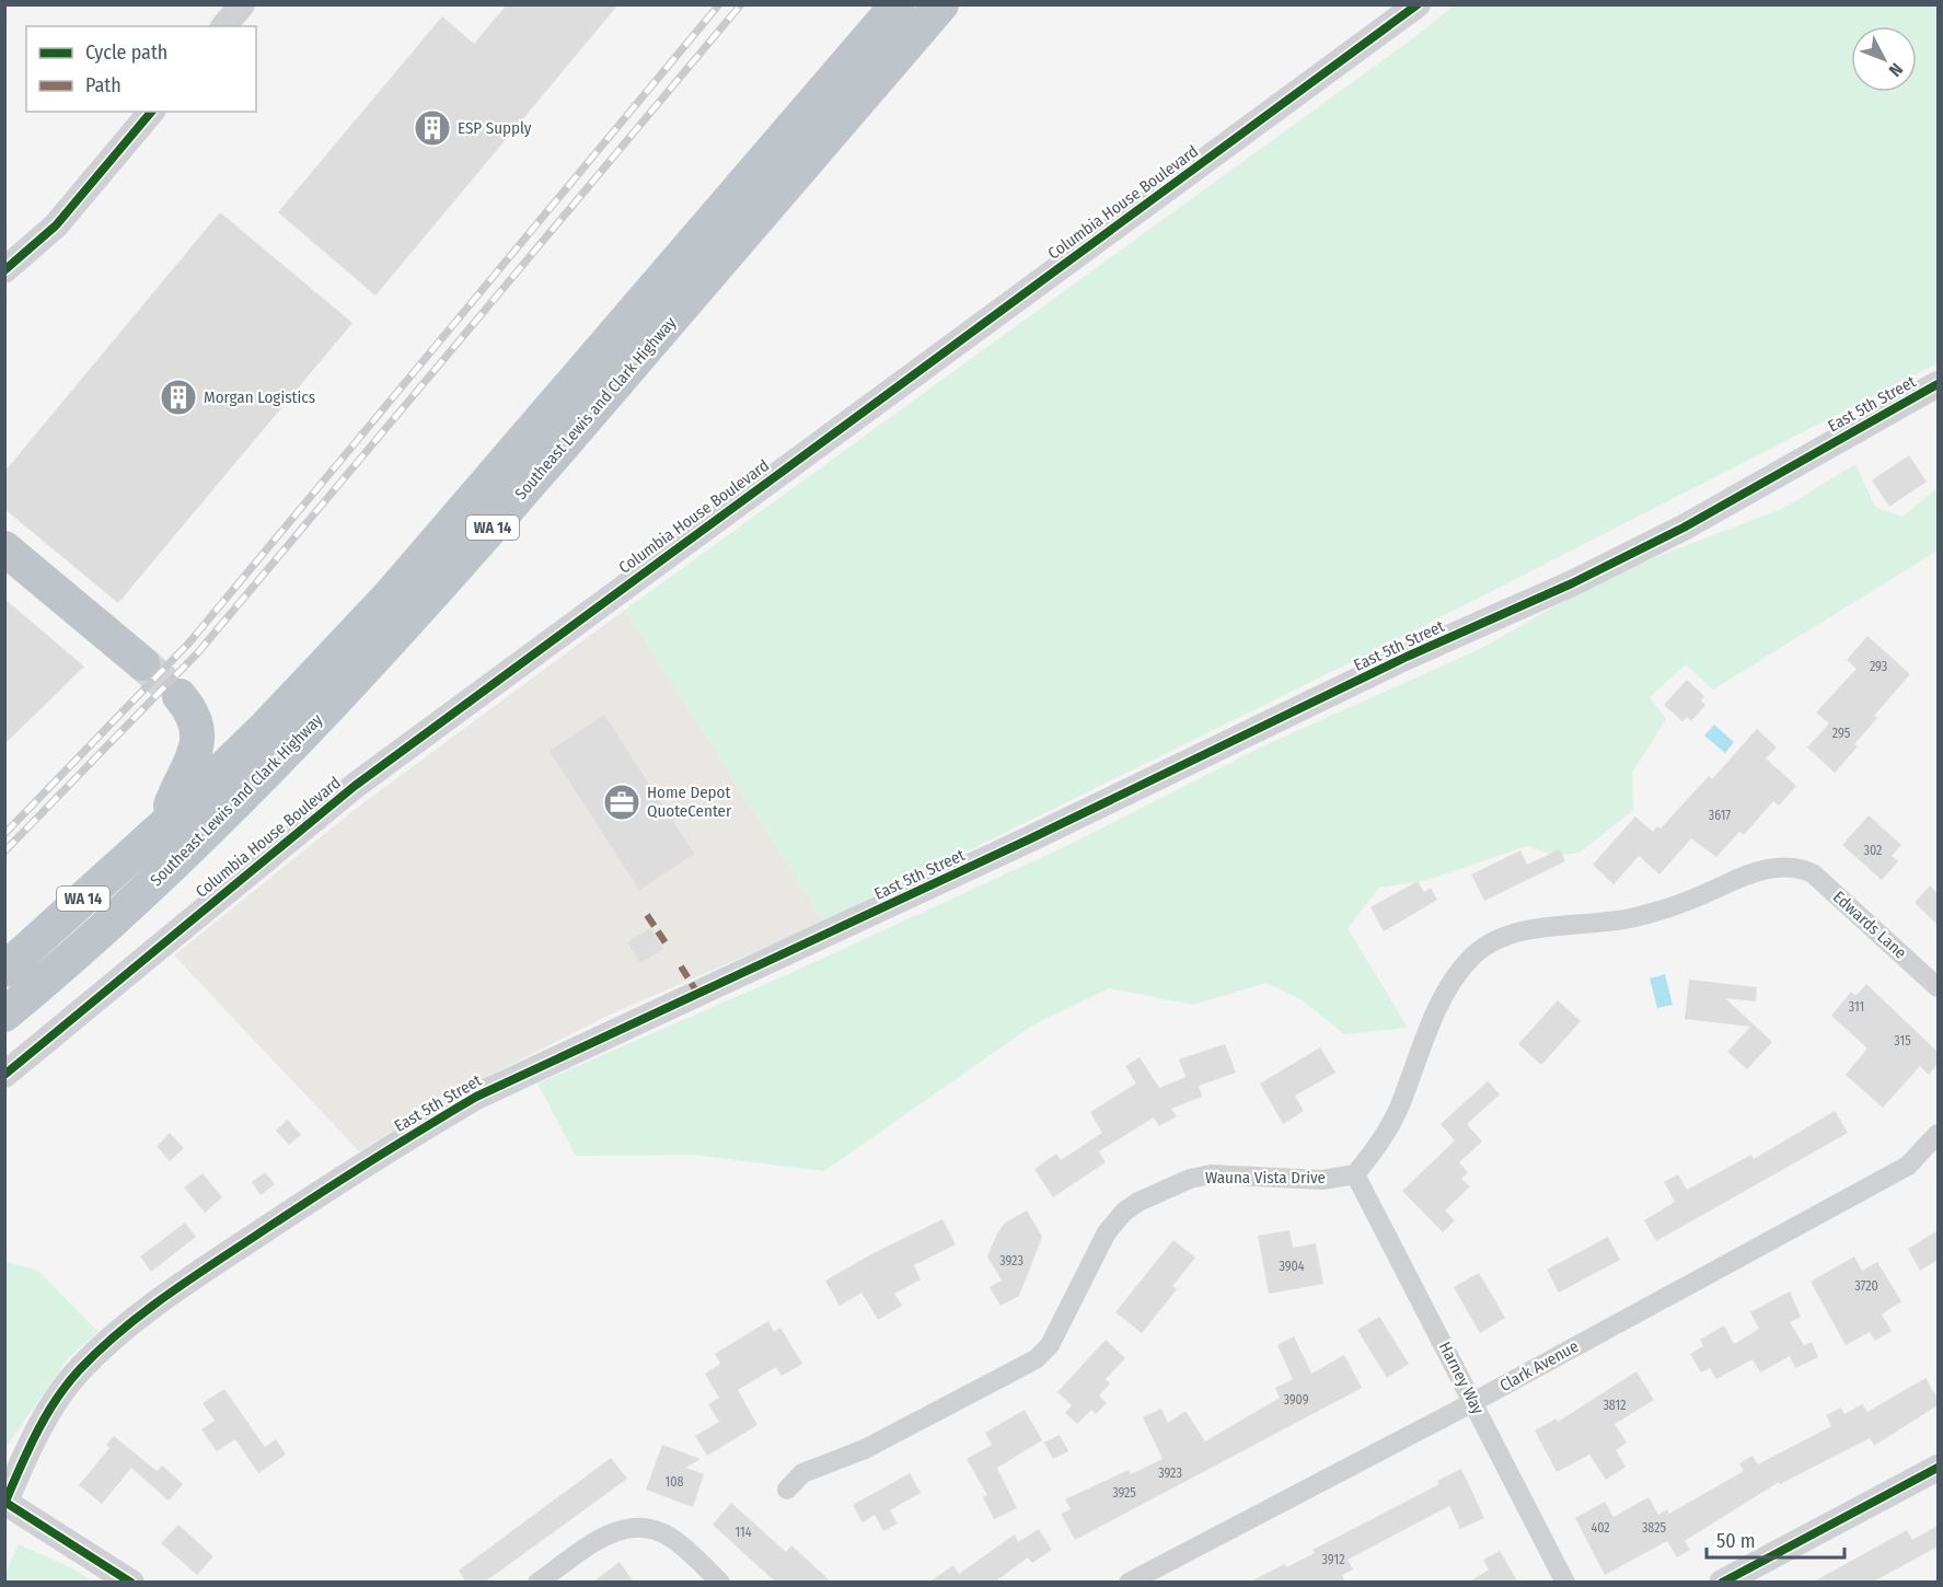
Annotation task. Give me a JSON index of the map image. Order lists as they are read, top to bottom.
{
  "streets": {
    "highway": ["Southeast Lewis and Clark Highway", "WA 14"],
    "street": [
      "Columbia House Boulevard",
      "East 5th Street",
      "Edwards Lane",
      "Wauna Vista Drive",
      "Clark Avenue",
      "Harney Way"
    ]
  },
  "crossings": [
    ["Edwards Lane", "Wauna Vista Drive"],
    ["Edwards Lane", "Harney Way"],
    ["Wauna Vista Drive", "Harney Way"],
    ["Clark Avenue", "Harney Way"]
  ],
  "places": {
    "building": ["ESP Supply", "Morgan Logistics"],
    "office": ["Home Depot QuoteCenter"]
  },
  "house_numbers": [
    "293",
    "295",
    "3617",
    "302",
    "311",
    "315",
    "3923",
    "3904",
    "3720",
    "3909",
    "3812",
    "3923",
    "108",
    "3925",
    "402",
    "3825",
    "114",
    "3912"
  ],
  "legend": ["Cycle path", "Path"],
  "scale_bar": "50 m",
  "north": "bottom right"
}
